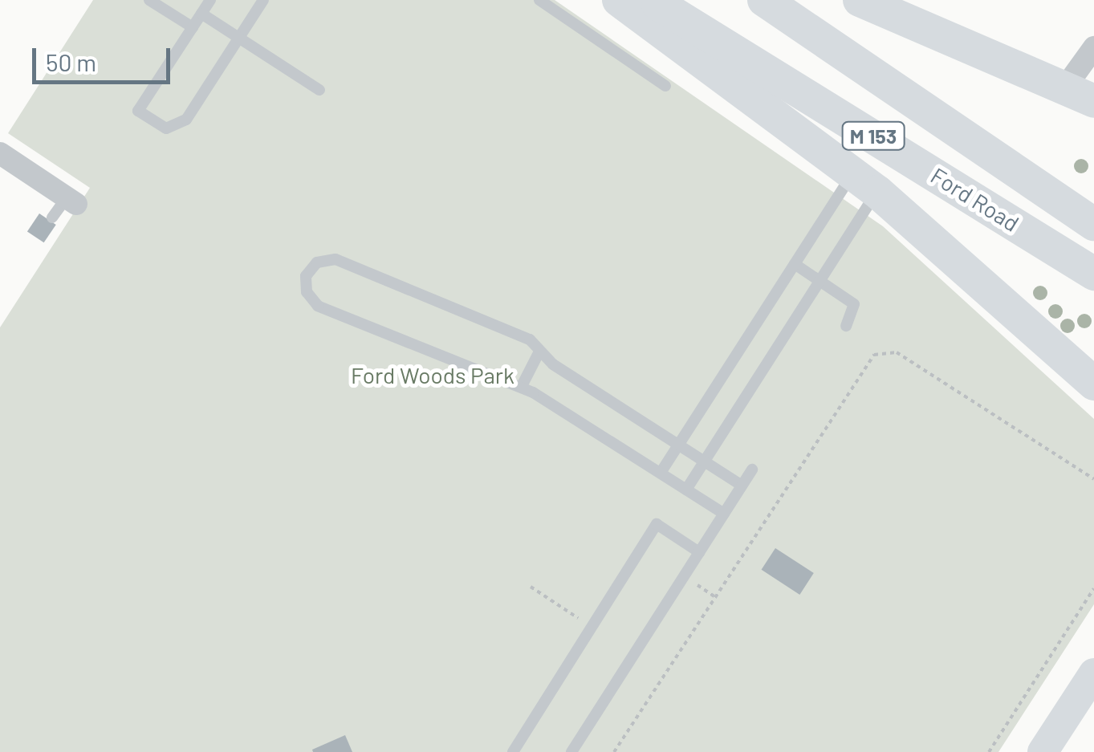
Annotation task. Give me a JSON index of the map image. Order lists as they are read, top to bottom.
{
  "streets": {
    "main road": ["M 153", "Ford Road"]
  },
  "parks": ["Ford Woods Park"],
  "scale_bar": "50 m"
}
